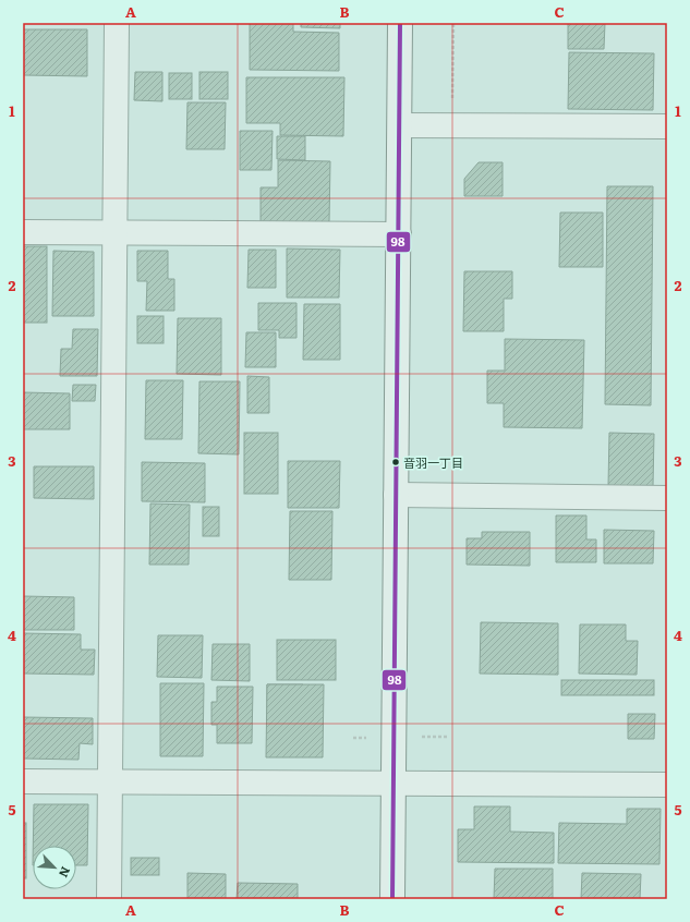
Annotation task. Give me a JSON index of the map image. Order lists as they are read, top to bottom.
{
  "places": ["音羽一丁目"],
  "lines": ["transit line 98"],
  "north": "bottom right",
  "grid": {
    "columns": ["A", "B", "C"],
    "rows": [
      "1",
      "2",
      "3",
      "4",
      "5"
    ]
  }
}
